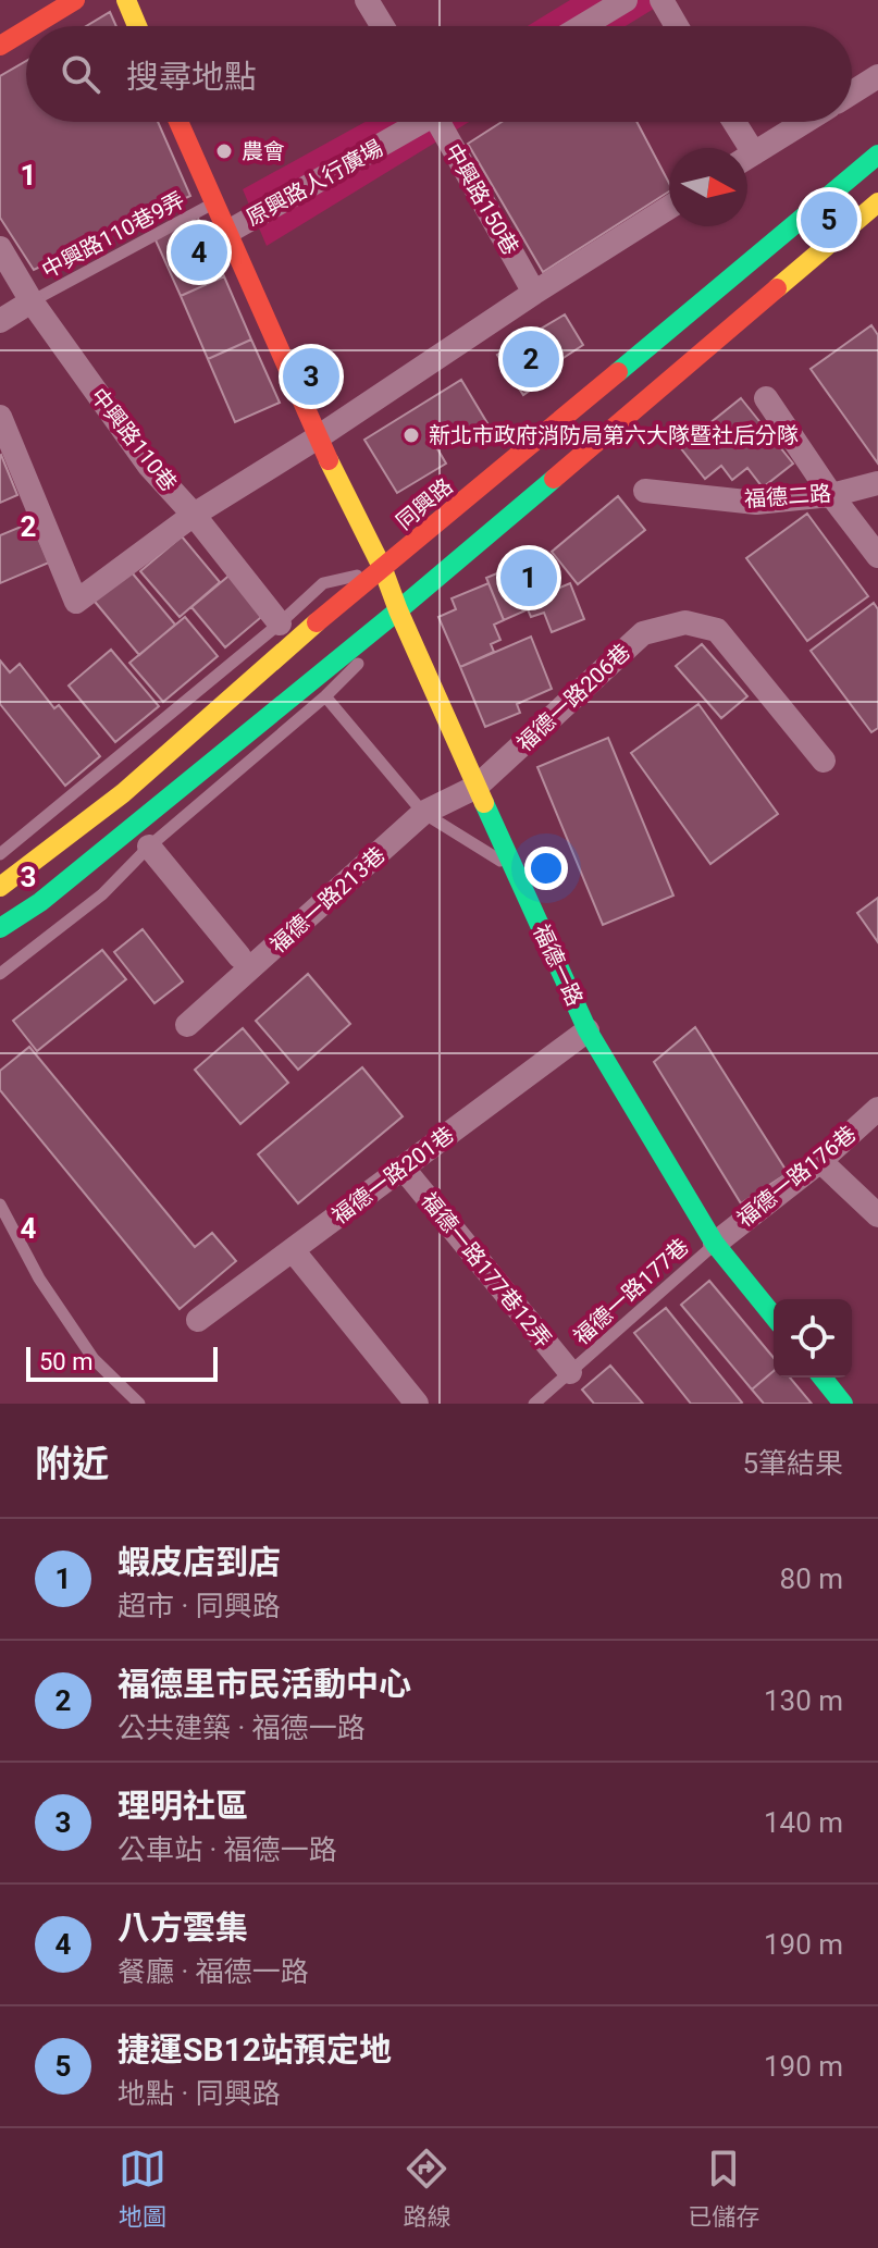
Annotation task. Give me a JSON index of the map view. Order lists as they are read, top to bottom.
{
  "streets": {
    "street": [
      "原興路人行廣場",
      "中興路150巷",
      "中興路110巷",
      "福德二路",
      "同興路",
      "福德一路206巷",
      "福德一路213巷",
      "福德一路",
      "福德一路201巷",
      "福德一路176巷",
      "福德一路177巷12弄"
    ],
    "lane": ["中興路110巷9弄", "福德一路177巷"]
  },
  "crossings": [
    ["原興路人行廣場", "福德一路"],
    ["中興路110巷9弄", "中興路110巷"],
    ["中興路110巷9弄", "福德一路"],
    ["同興路", "福德一路"],
    ["福德一路206巷", "福德一路213巷"],
    ["福德一路206巷", "福德一路"],
    ["福德一路213巷", "福德一路"],
    ["福德一路", "福德一路201巷"],
    ["福德一路", "福德一路176巷"],
    ["福德一路", "福德一路177巷"],
    ["福德一路201巷", "福德一路177巷12弄"],
    ["福德一路176巷", "福德一路177巷"],
    ["福德一路177巷12弄", "福德一路177巷"]
  ],
  "places": ["農會", "新北市政府消防局第六大隊暨社后分隊"],
  "scale_bar": "50 m",
  "north": "right",
  "page": {
    "search": "搜尋地點",
    "pins": [
      "5",
      "4",
      "2",
      "3",
      "1"
    ],
    "scale": "50 m",
    "heading": ["附近", "5筆結果"],
    "list": [
      {
        "mark": "1",
        "name": "蝦皮店到店",
        "note": "超市 · 同興路",
        "value": "80 m"
      },
      {
        "mark": "2",
        "name": "福德里市民活動中心",
        "note": "公共建築 · 福德一路",
        "value": "130 m"
      },
      {
        "mark": "3",
        "name": "理明社區",
        "note": "公車站 · 福德一路",
        "value": "140 m"
      },
      {
        "mark": "4",
        "name": "八方雲集",
        "note": "餐廳 · 福德一路",
        "value": "190 m"
      },
      {
        "mark": "5",
        "name": "捷運SB12站預定地",
        "note": "地點 · 同興路",
        "value": "190 m"
      }
    ],
    "nav": ["地圖", "路線", "已儲存"]
  },
  "grid": {
    "rows": [
      "1",
      "2",
      "3",
      "4"
    ]
  }
}
